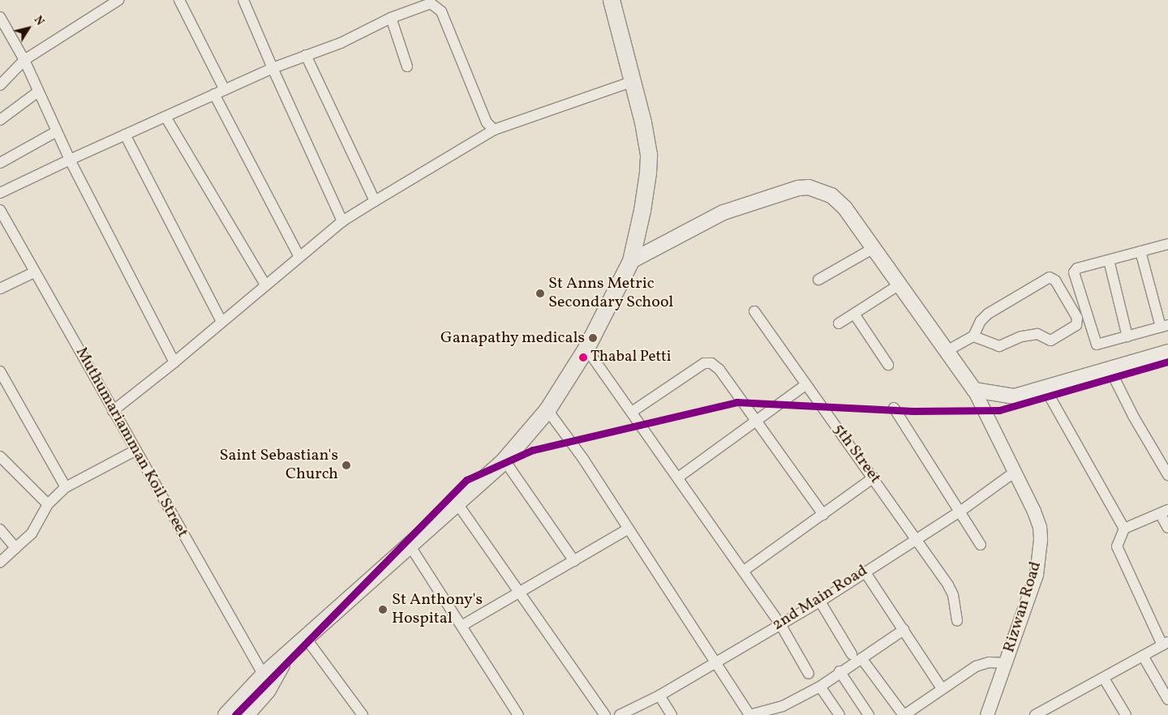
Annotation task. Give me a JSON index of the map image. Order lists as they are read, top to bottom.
{
  "streets": {
    "street": [
      "Muthumariamman Koil Street",
      "5th Street",
      "2nd Main Road",
      "Rizwan Road"
    ]
  },
  "crossings": [
    ["5th Street", "2nd Main Road"],
    ["2nd Main Road", "Rizwan Road"]
  ],
  "places": [
    "St Anns Metric Secondary School",
    "Ganapathy medicals",
    "Thabal Petti",
    "Saint Sebastian's Church",
    "St Anthony's Hospital"
  ],
  "north": "top right"
}
